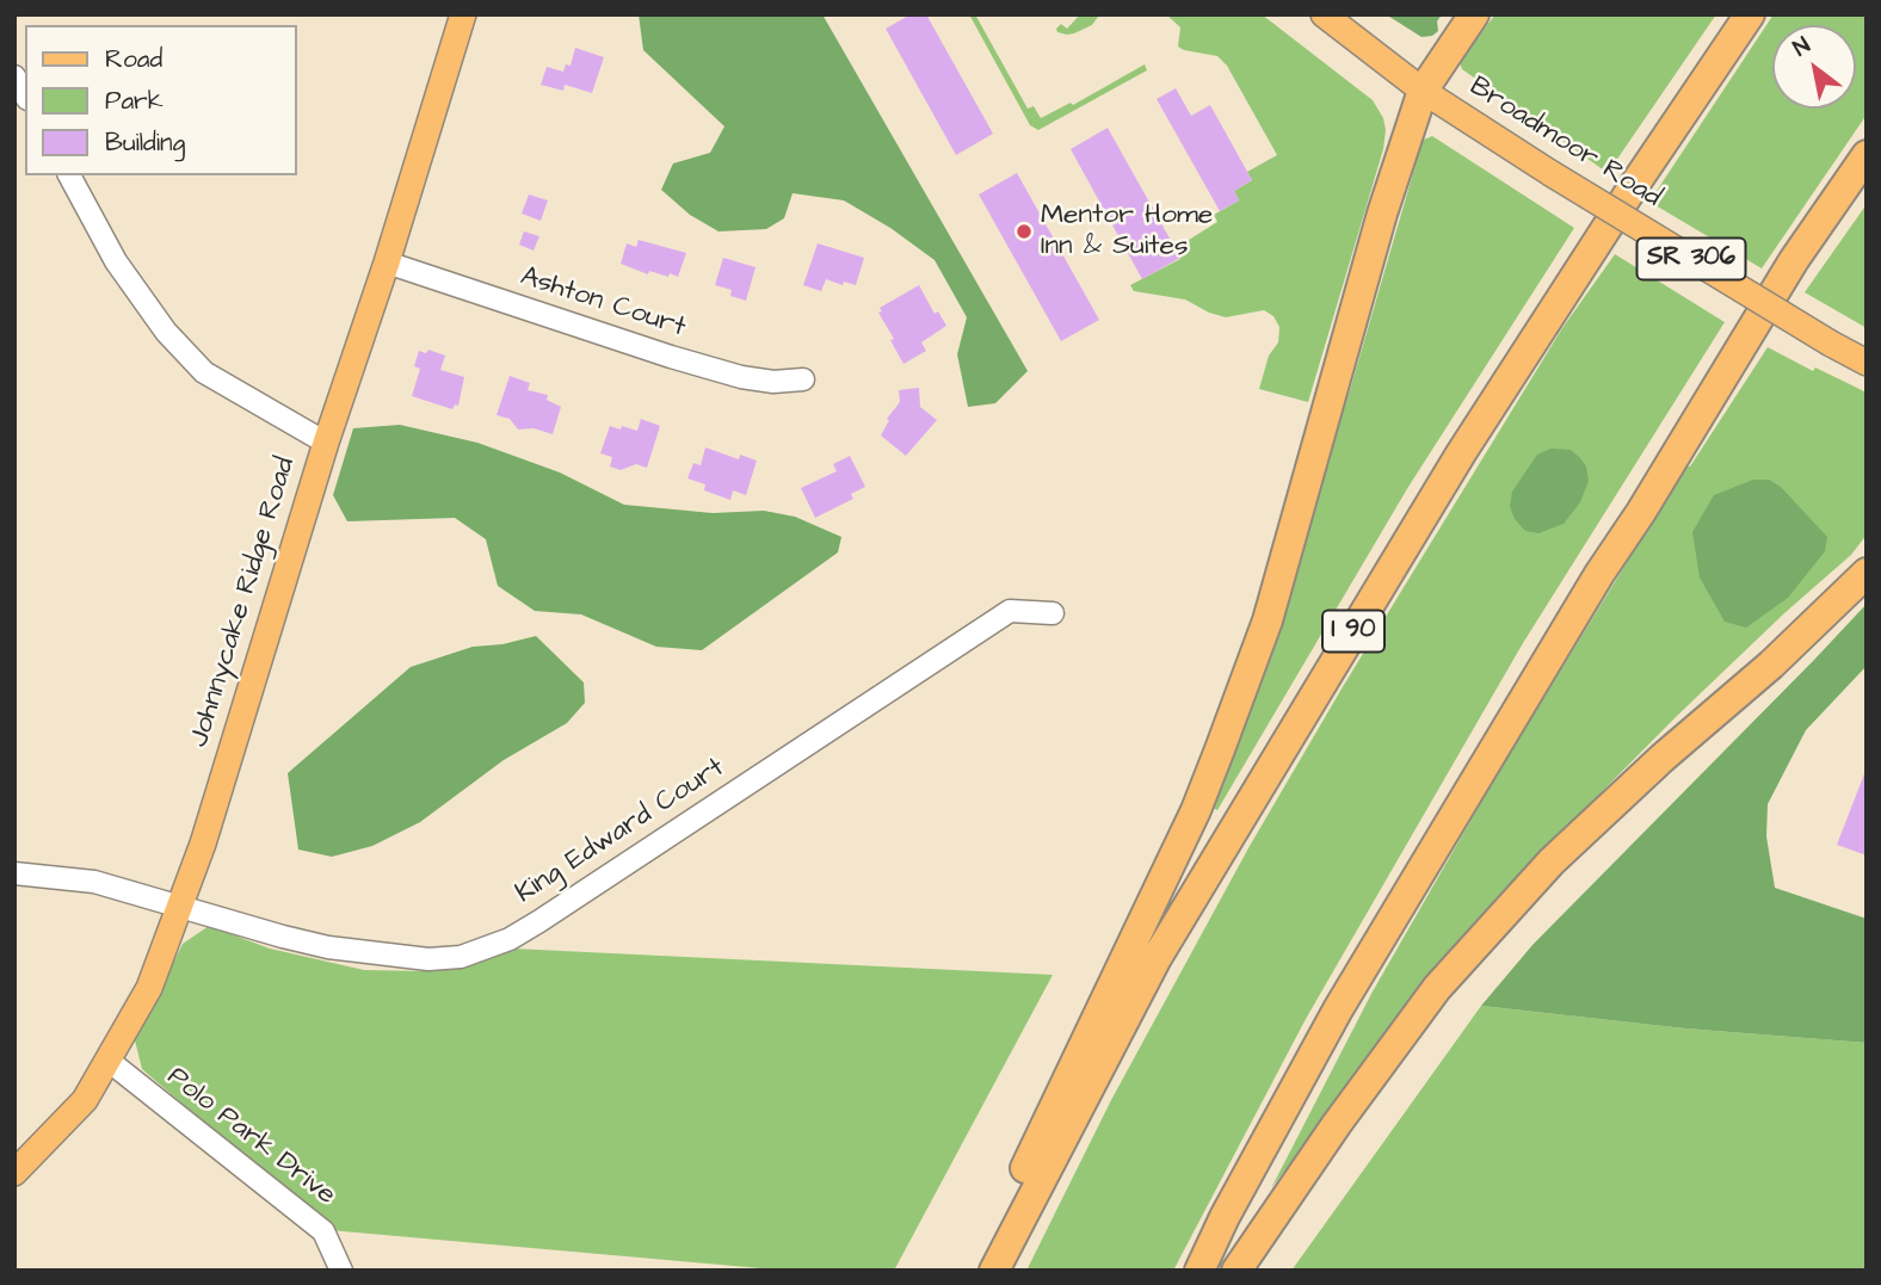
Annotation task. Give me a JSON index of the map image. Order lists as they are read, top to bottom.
{
  "streets": {
    "highway": ["I 90"],
    "main road": ["Broadmoor Road", "SR 306", "Johnnycake Ridge Road"],
    "street": ["Ashton Court", "King Edward Court", "Polo Park Drive"]
  },
  "crossings": [
    ["Ashton Court", "Johnnycake Ridge Road"],
    ["Johnnycake Ridge Road", "King Edward Court"],
    ["Johnnycake Ridge Road", "Polo Park Drive"]
  ],
  "places": ["Mentor Home Inn & Suites"],
  "legend": ["Road", "Park", "Building"],
  "north": "top left"
}
